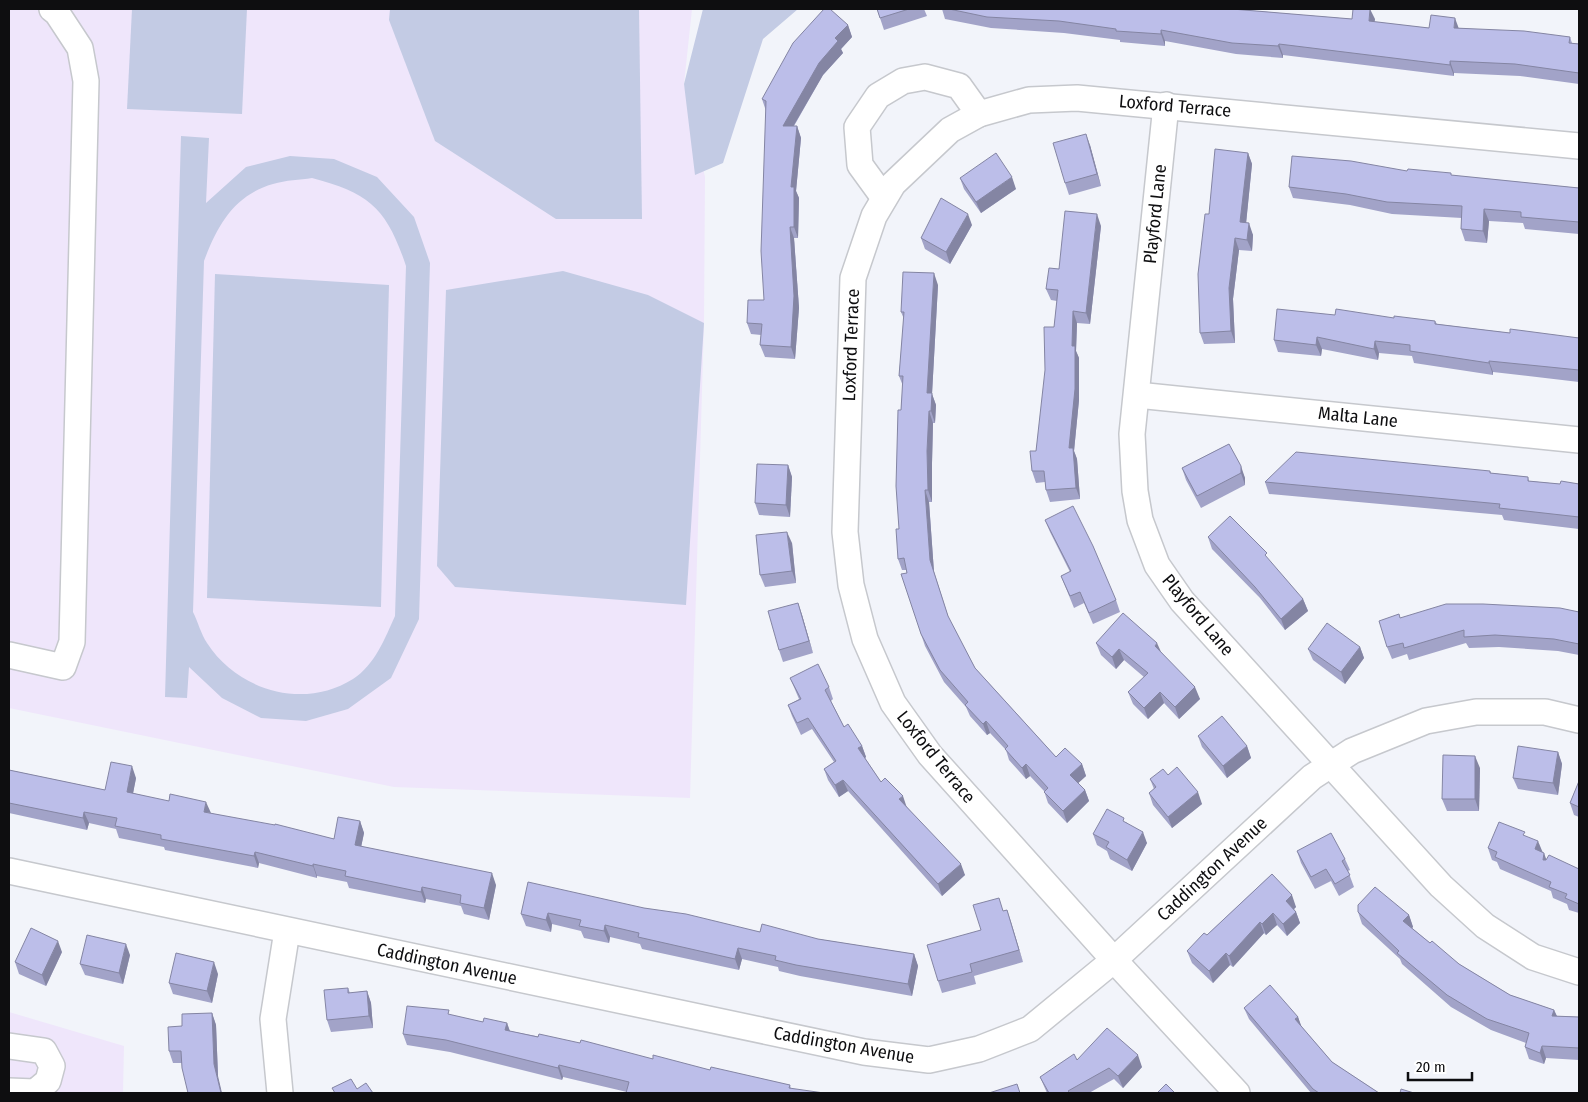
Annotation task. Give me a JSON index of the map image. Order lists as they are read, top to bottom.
{
  "streets": {
    "street": [
      "Loxford Terrace",
      "Playford Lane",
      "Malta Lane",
      "Caddington Avenue"
    ]
  },
  "crossings": [
    ["Loxford Terrace", "Playford Lane"],
    ["Loxford Terrace", "Caddington Avenue"],
    ["Playford Lane", "Malta Lane"],
    ["Playford Lane", "Caddington Avenue"]
  ],
  "scale_bar": "20 m"
}
